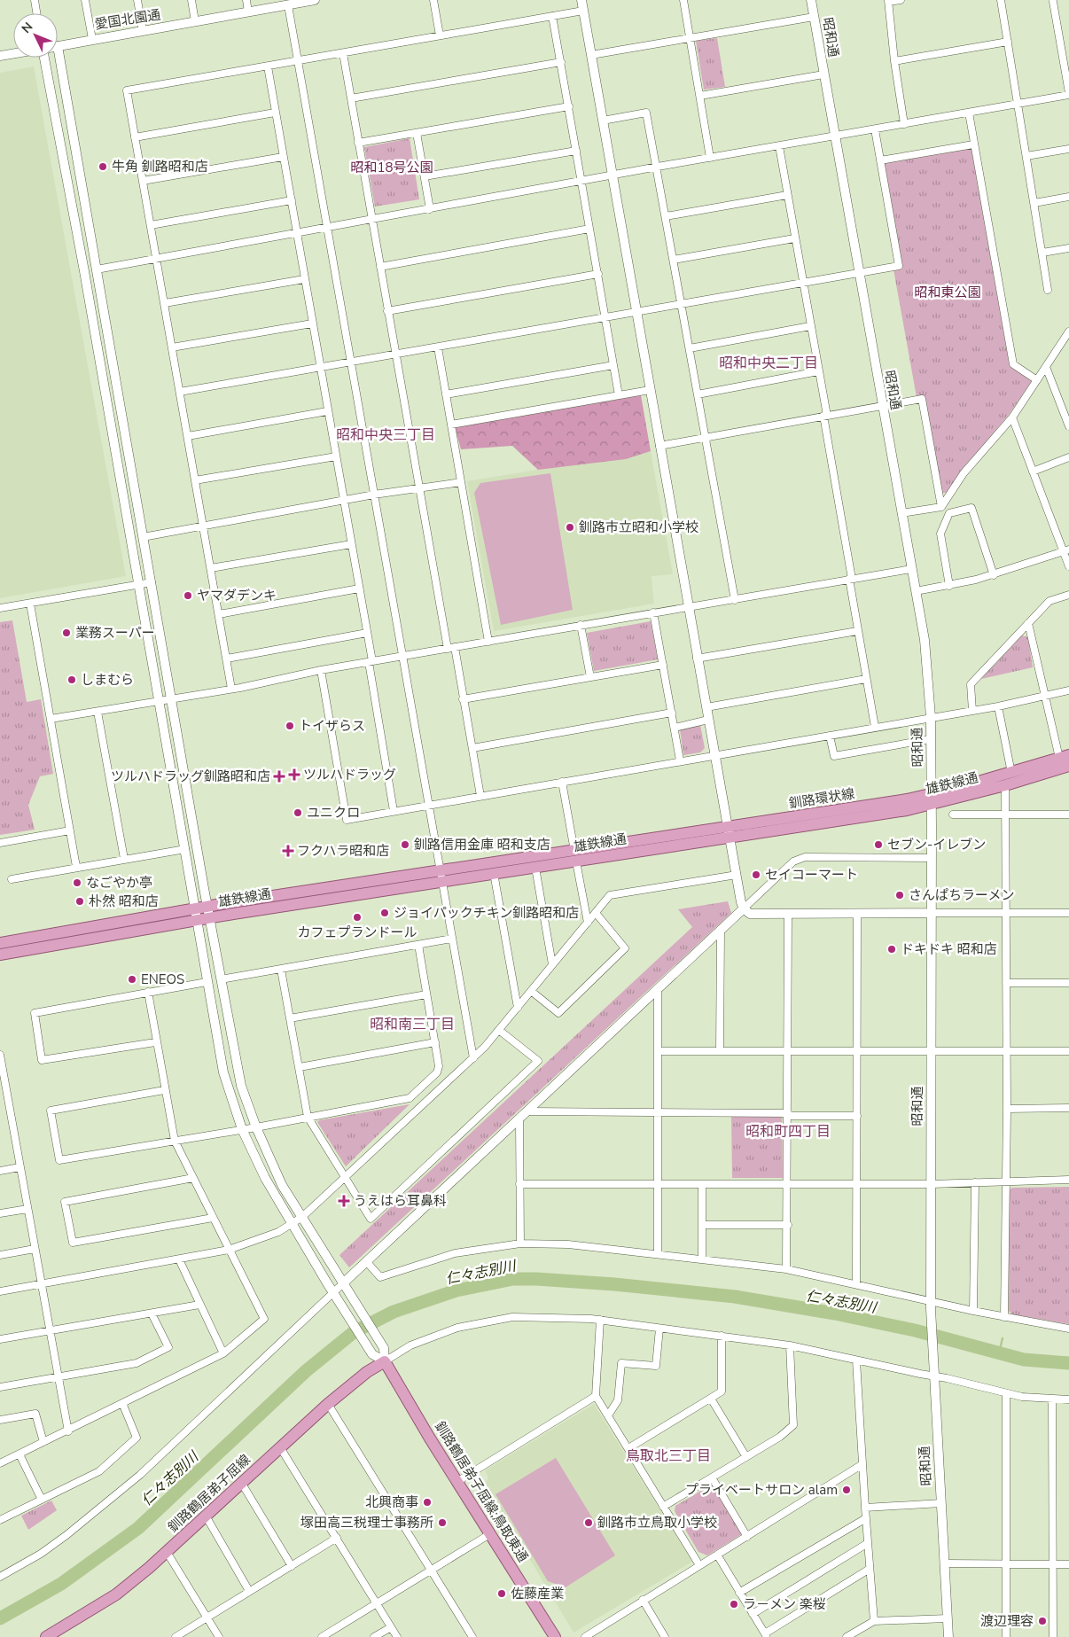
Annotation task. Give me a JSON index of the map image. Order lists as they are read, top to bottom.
{
  "streets": {
    "main road": ["雄鉄線通", "釧路鶴居弟子屈線;鳥取東通", "釧路鶴居弟子屈線"],
    "street": ["愛国北園通", "昭和通"]
  },
  "crossings": [
    ["昭和通", "雄鉄線通"],
    ["釧路鶴居弟子屈線;鳥取東通", "釧路鶴居弟子屈線"]
  ],
  "districts": [
    "昭和中央二丁目",
    "昭和中央三丁目",
    "昭和南三丁目",
    "昭和町四丁目",
    "鳥取北三丁目"
  ],
  "water": ["仁々志別川"],
  "parks": ["昭和18号公園", "昭和東公園"],
  "places": {
    "other": [
      "牛角 釧路昭和店",
      "釧路市立昭和小学校",
      "ヤマダデンキ",
      "業務スーパー",
      "しまむら",
      "トイザらス",
      "ユニクロ",
      "釧路信用金庫 昭和支店",
      "セブン-イレブン",
      "セイコーマート",
      "なごやか亭",
      "さんぱちラーメン",
      "朴然 昭和店",
      "ジョイパックチキン釧路昭和店",
      "カフェプランドール",
      "ドキドキ 昭和店",
      "ENEOS",
      "プライベートサロン alam",
      "北興商事",
      "塚田高三税理士事務所",
      "釧路市立鳥取小学校",
      "佐藤産業",
      "ラ－メン 楽桜",
      "渡辺理容"
    ],
    "health": [
      "ツルハドラッグ",
      "ツルハドラッグ釧路昭和店",
      "フクハラ昭和店",
      "うえはら耳鼻科"
    ]
  },
  "north": "top left"
}
